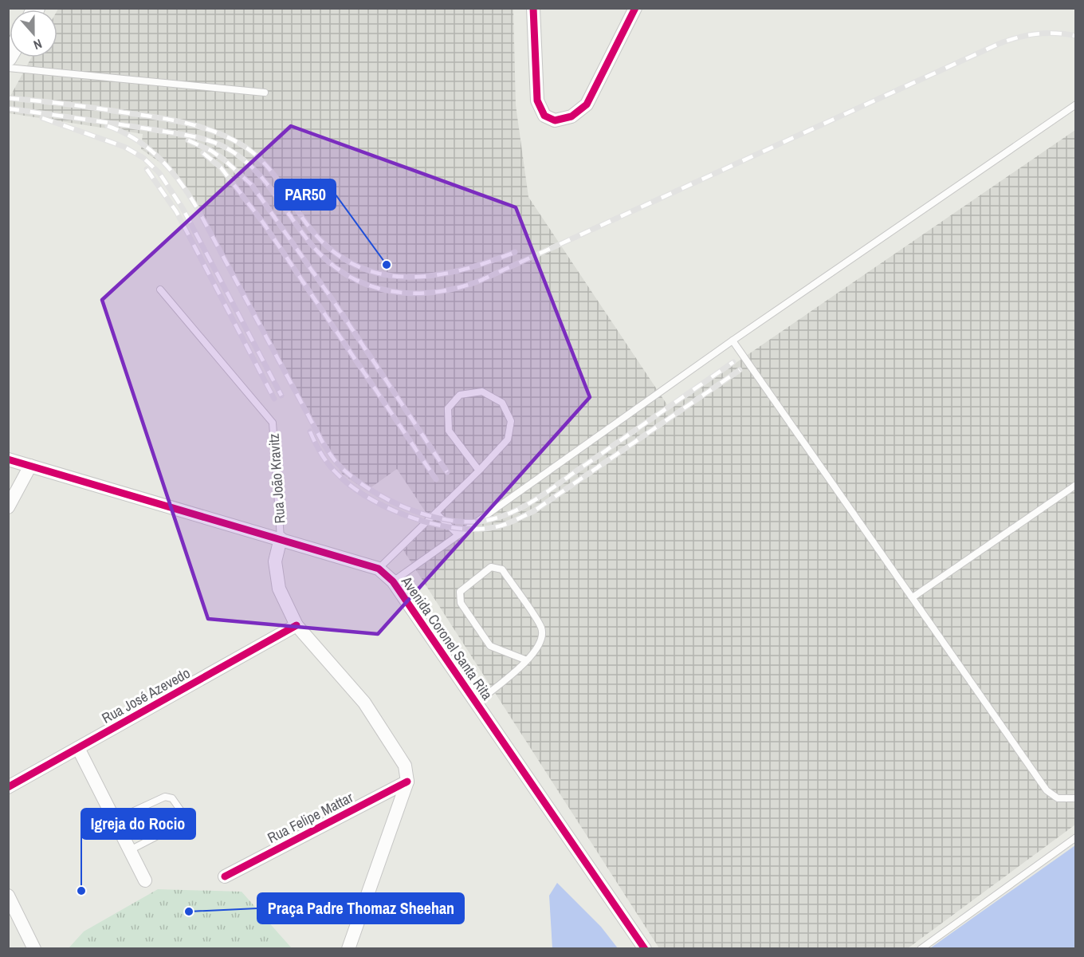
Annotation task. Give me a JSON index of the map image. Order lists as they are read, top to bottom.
{
  "streets": {
    "street": [
      "Rua João Kravitz",
      "Avenida Coronel Santa Rita",
      "Rua José Azevedo",
      "Rua Felipe Mattar"
    ]
  },
  "crossings": [
    ["Rua João Kravitz", "Avenida Coronel Santa Rita"],
    ["Rua João Kravitz", "Rua José Azevedo"],
    ["Rua João Kravitz", "Rua Felipe Mattar"]
  ],
  "places": ["PAR50", "Igreja do Rocio", "Praça Padre Thomaz Sheehan"],
  "north": "bottom"
}
